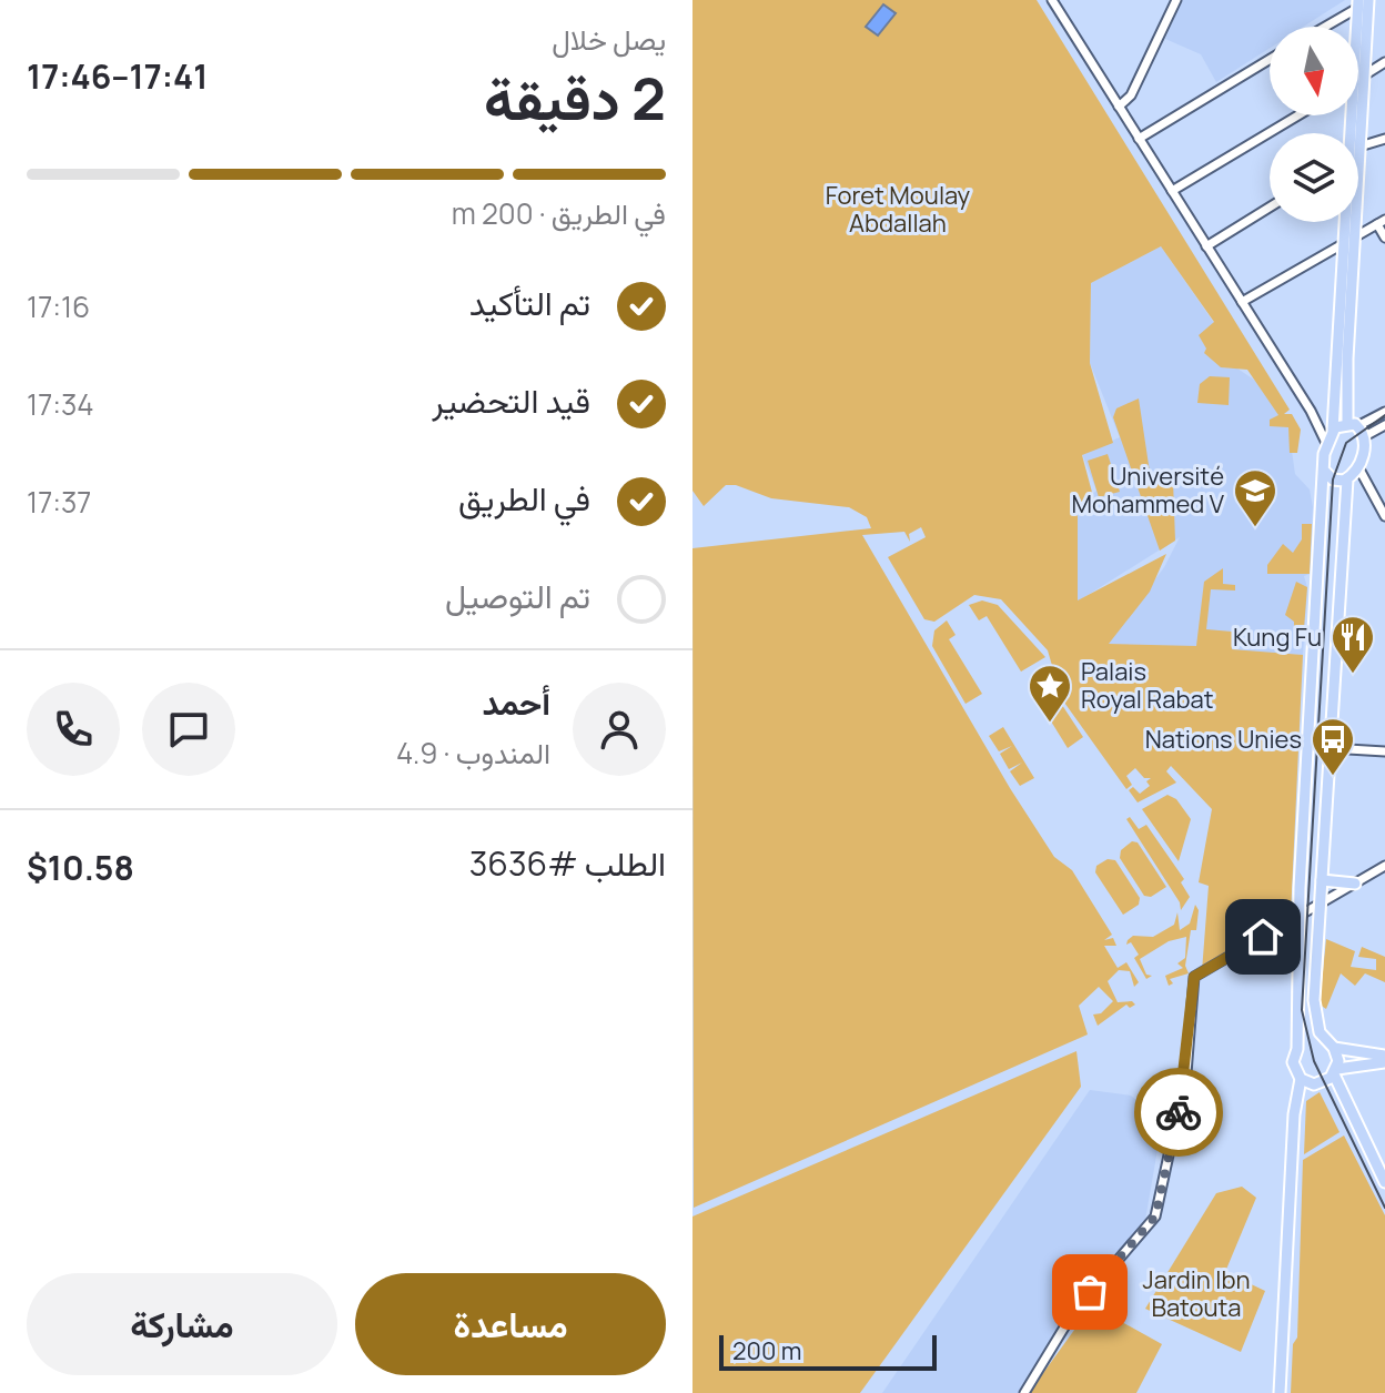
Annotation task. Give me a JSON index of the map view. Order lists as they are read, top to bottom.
{
  "parks": ["Foret Moulay Abdallah", "Jardin Ibn Batouta"],
  "places": {
    "school or university": ["Université Mohammed V"],
    "restaurant": ["Kung Fu"],
    "place": ["Palais Royal Rabat"],
    "bus stop": ["Nations Unies"]
  },
  "scale_bar": "200 m",
  "north": "bottom",
  "page": {
    "heading": ["2 دقيقة", "يصل خلال", "17:41–17:46"],
    "panel": [
      "أحمد",
      "المندوب · 4.9",
      "الطلب #3636",
      "$10.58"
    ],
    "bar": "في الطريق · 200 m",
    "list": [
      ["تم التأكيد", "17:16"],
      ["قيد التحضير", "17:34"],
      ["في الطريق", "17:37"],
      "تم التوصيل"
    ],
    "buttons": ["مساعدة", "مشاركة"],
    "scale": "200 m"
  }
}
